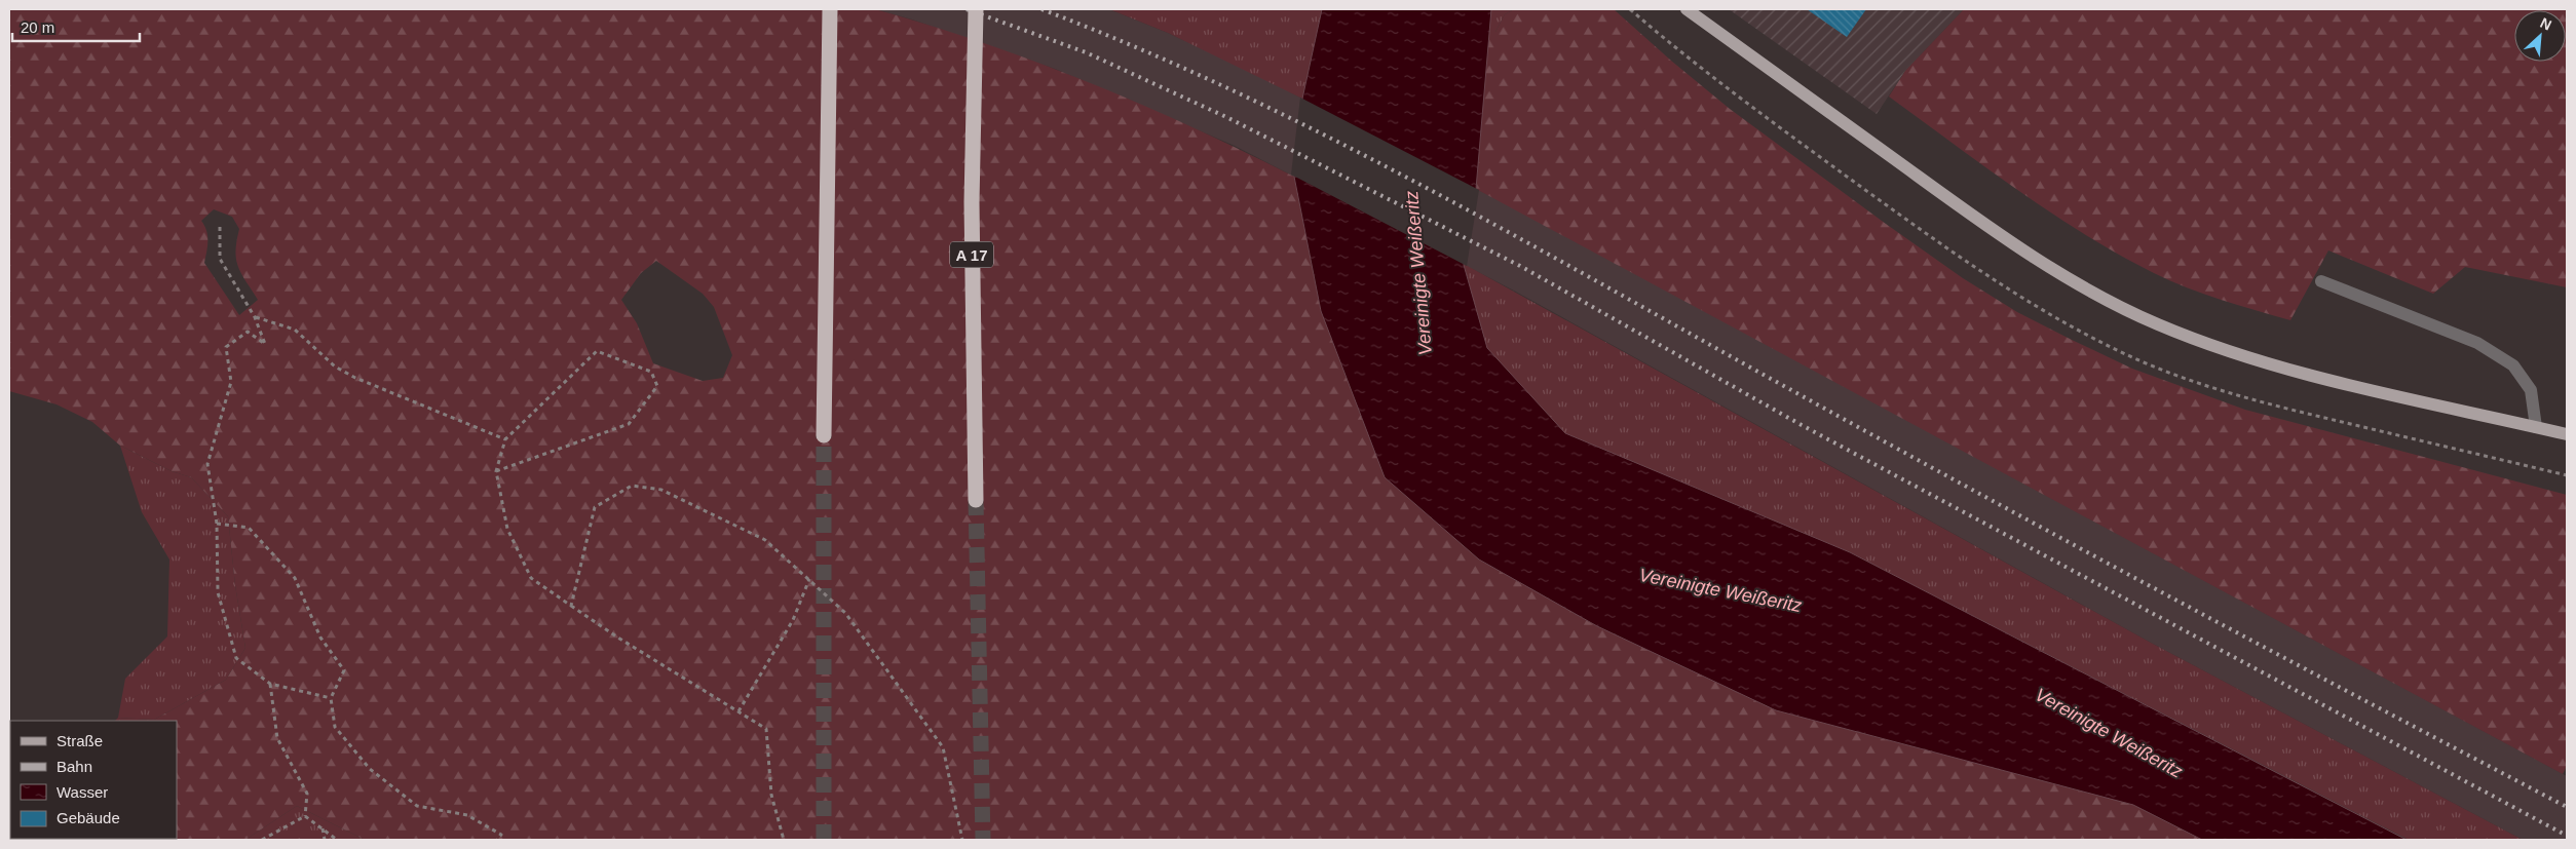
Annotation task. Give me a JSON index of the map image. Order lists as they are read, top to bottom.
{
  "streets": {
    "highway": ["A 17"]
  },
  "water": ["Vereinigte Weißeritz"],
  "legend": [
    "Straße",
    "Bahn",
    "Wasser",
    "Gebäude"
  ],
  "scale_bar": "20 m",
  "north": "top right"
}
